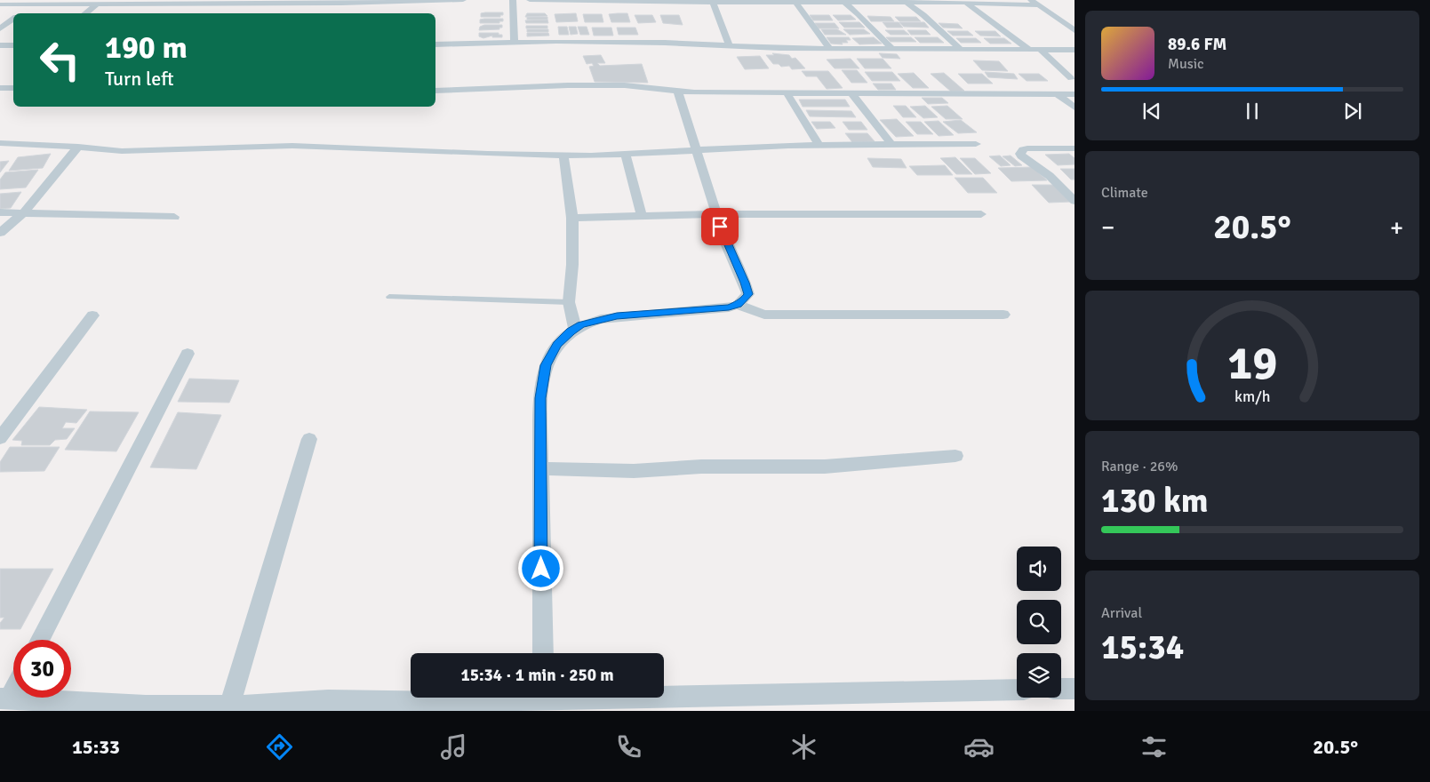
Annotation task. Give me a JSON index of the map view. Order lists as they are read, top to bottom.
{
  "page": {
    "turn": ["190 m", "Turn left"],
    "song": ["89.6 FM", "Music"],
    "tile": [
      "Climate",
      ["Range · 26%", "130 km"],
      ["Arrival", "15:34"]
    ],
    "heat": ["−", "20.5°", "+"],
    "limit": "30",
    "trip": "15:34 · 1 min · 250 m",
    "tabs": ["15:33", "20.5°"],
    "gauge": ["19", "km/h"]
  }
}
